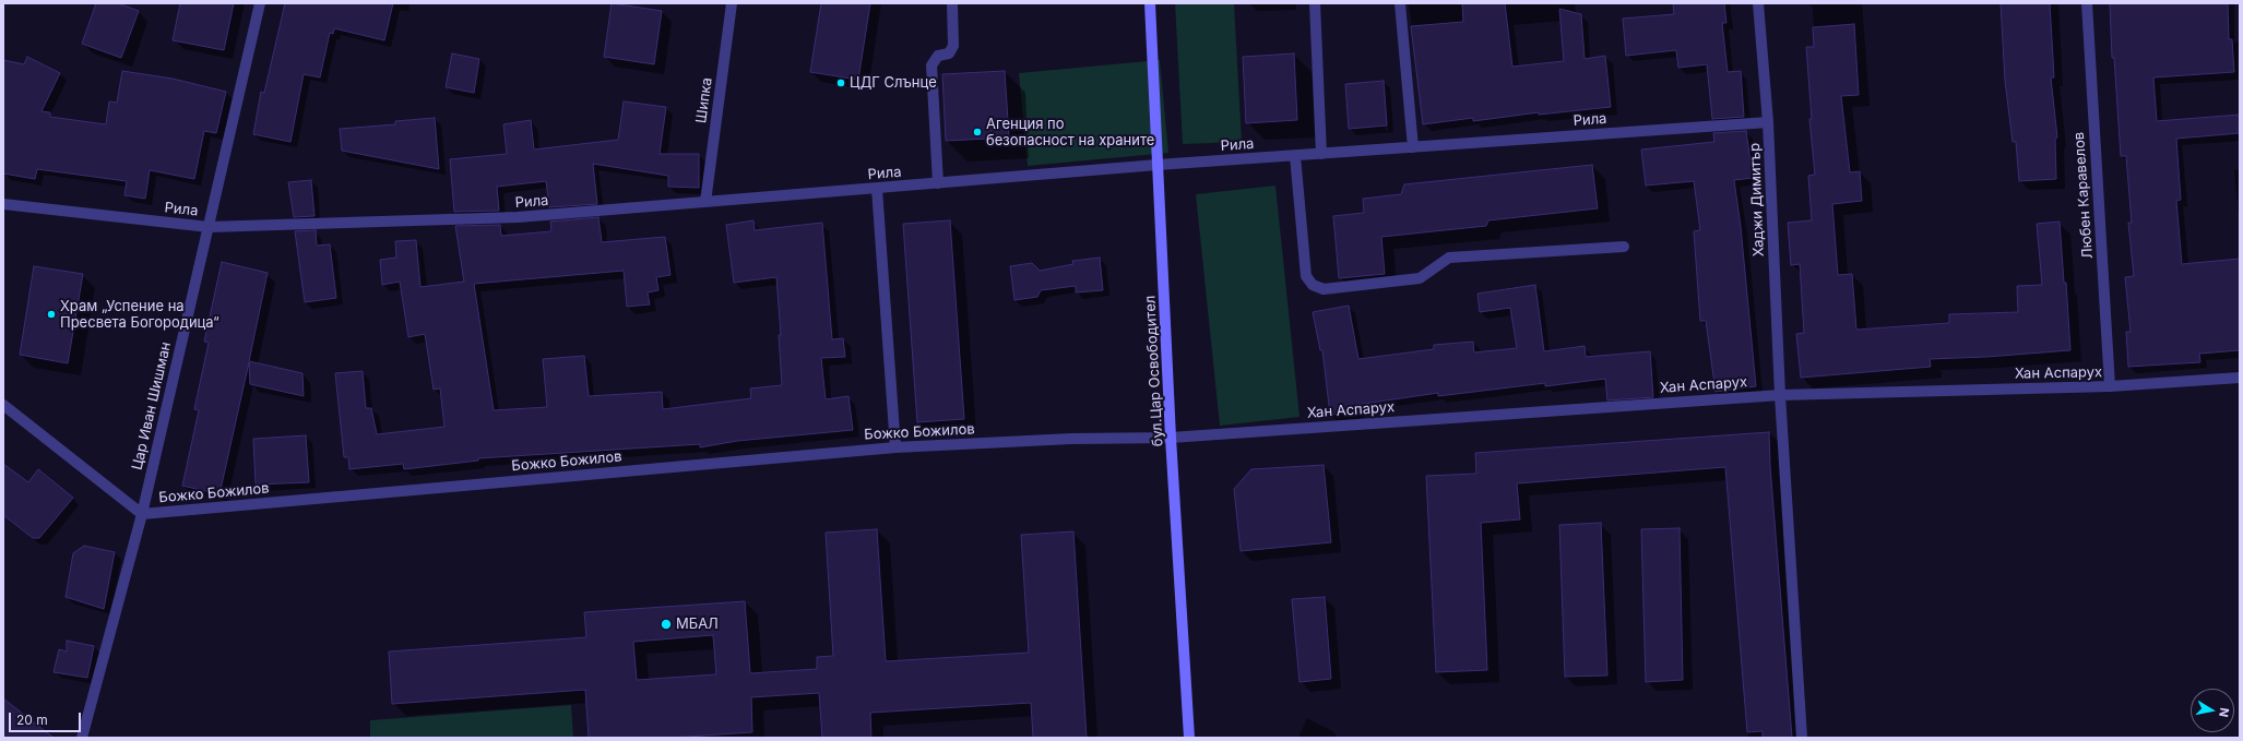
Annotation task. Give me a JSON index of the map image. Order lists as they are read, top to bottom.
{
  "streets": {
    "street": [
      "Шипка",
      "Рила",
      "Любен Каравелов",
      "Хаджи Димитър",
      "бул.Цар Освободител",
      "Хан Аспарух",
      "Цар Иван Шишман",
      "Божко Божилов"
    ]
  },
  "crossings": [
    ["Шипка", "Рила"],
    ["Рила", "Хаджи Димитър"],
    ["Рила", "бул.Цар Освободител"],
    ["Рила", "Цар Иван Шишман"],
    ["Любен Каравелов", "Хан Аспарух"],
    ["Хаджи Димитър", "Хан Аспарух"],
    ["бул.Цар Освободител", "Хан Аспарух"],
    ["бул.Цар Освободител", "Божко Божилов"],
    ["Хан Аспарух", "Божко Божилов"],
    ["Цар Иван Шишман", "Божко Божилов"]
  ],
  "places": [
    "ЦДГ Слънце",
    "Агенция по безопасност на храните",
    "Храм „Успение на Пресвета Богородица“",
    "МБАЛ"
  ],
  "scale_bar": "20 m",
  "north": "right"
}
